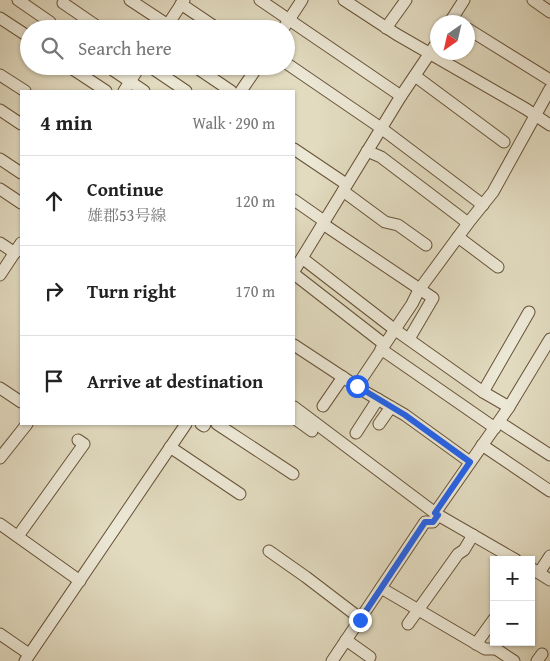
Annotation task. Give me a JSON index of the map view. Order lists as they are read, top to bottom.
{
  "north": "bottom left",
  "page": {
    "search": "Search here",
    "heading": ["4 min", "Walk · 290 m"],
    "list": [
      ["Continue", "雄郡53号線", "120 m"],
      ["Turn right", "170 m"],
      "Arrive at destination"
    ],
    "map_buttons": ["+", "−"]
  }
}
